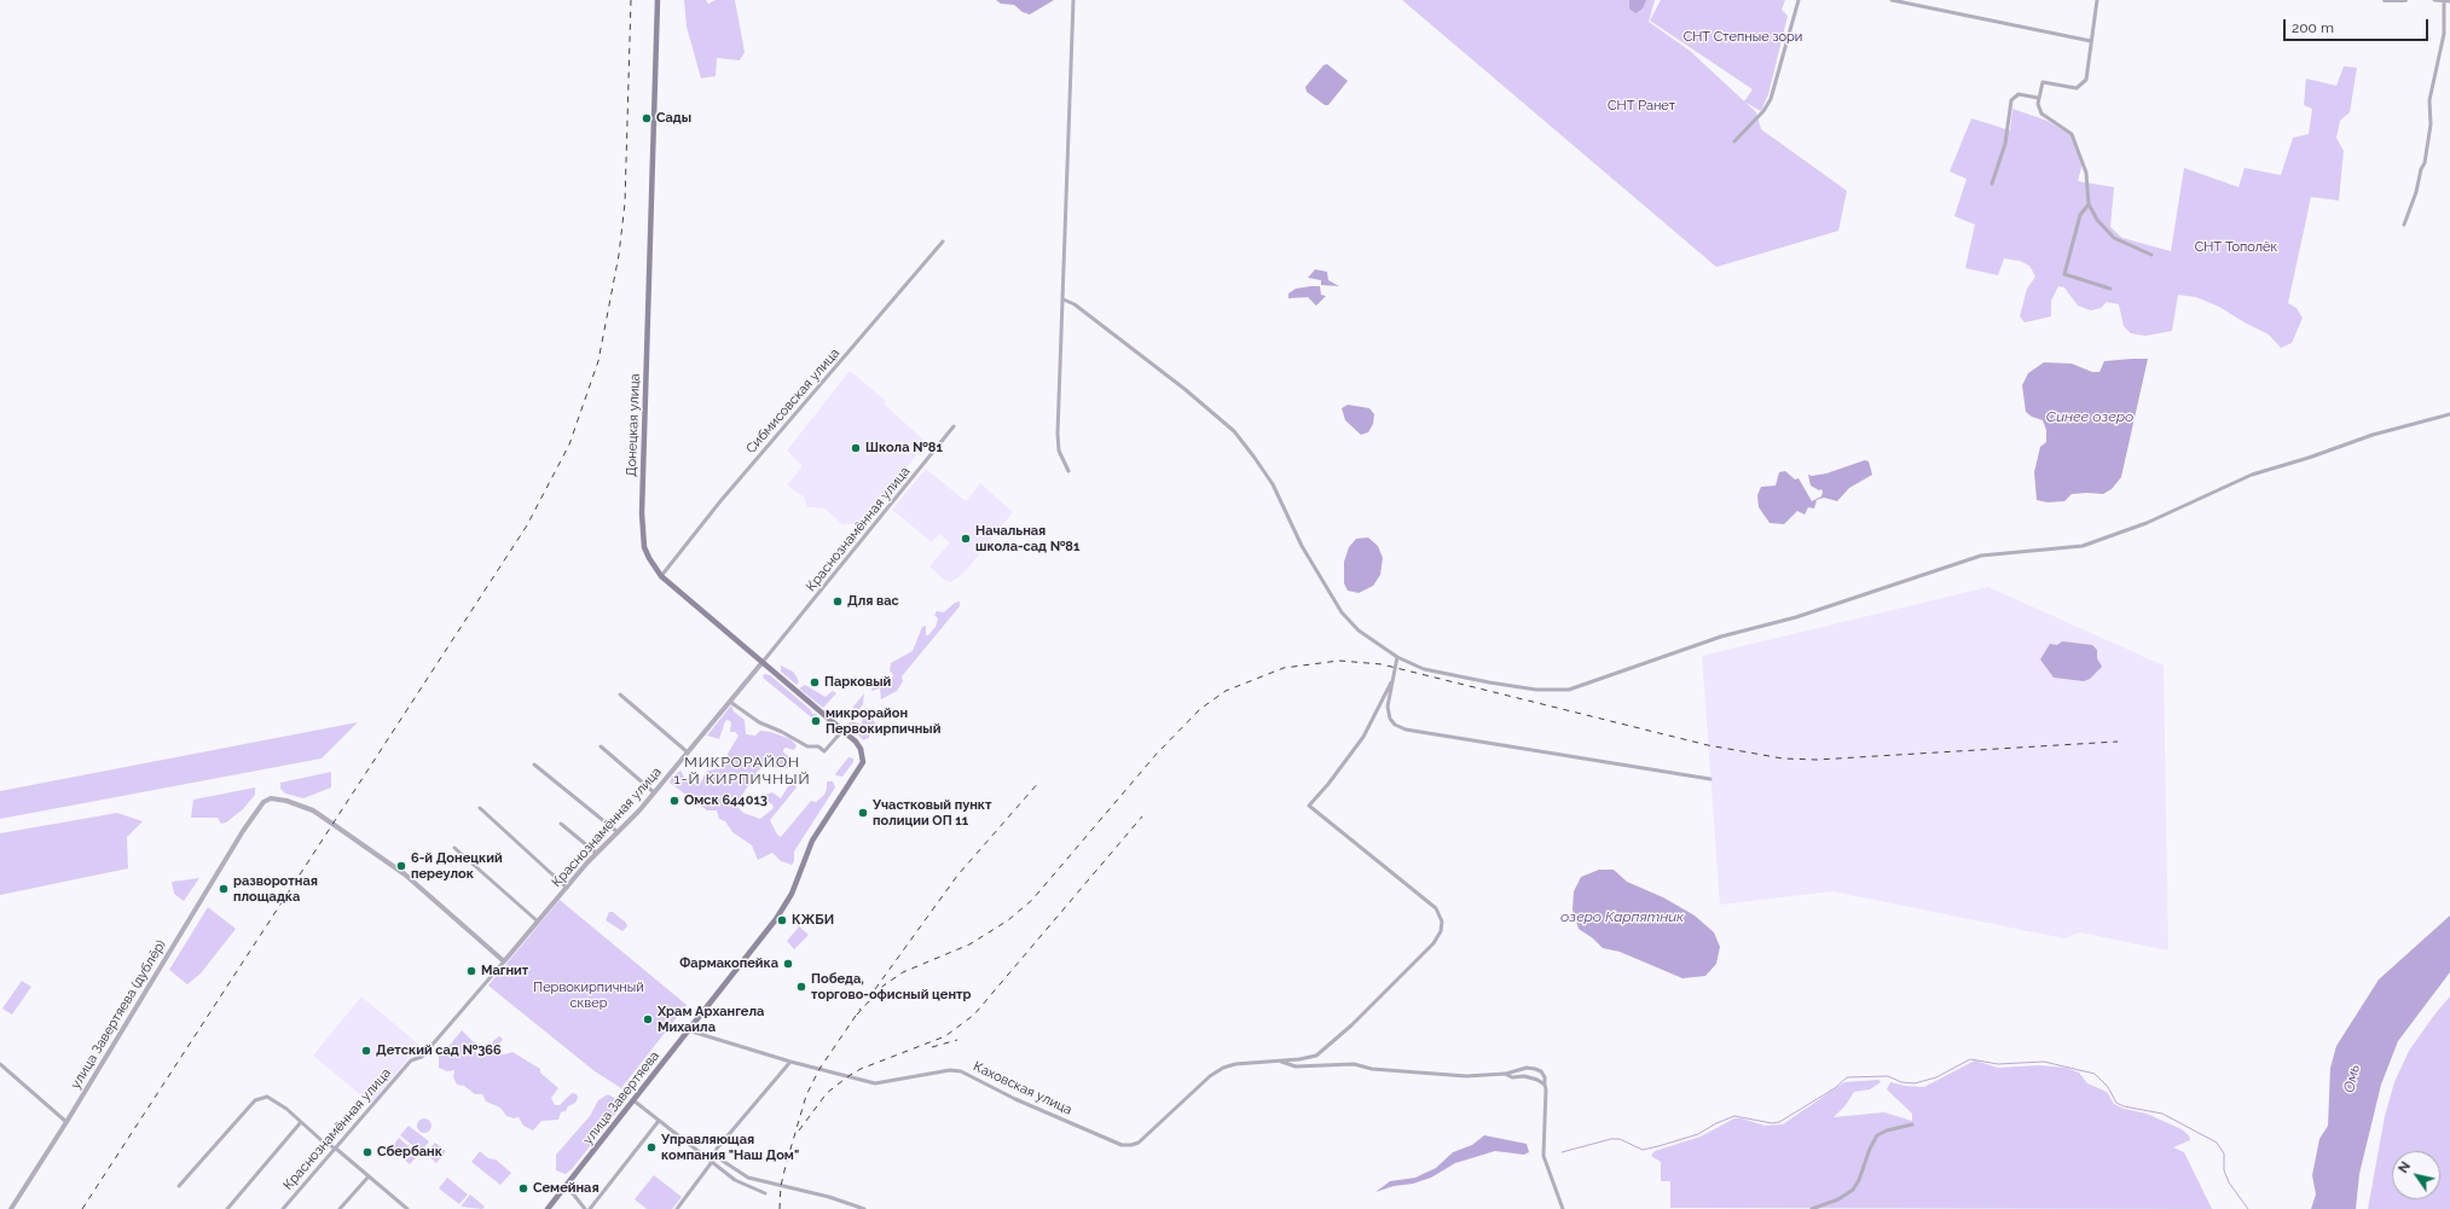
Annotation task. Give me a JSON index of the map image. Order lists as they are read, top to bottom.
{
  "streets": {
    "main road": ["Донецкая улица", "улица Завертяева"],
    "street": [
      "Сибмисовская улица",
      "Краснознамённая улица",
      "улица Завертяева (дублёр)",
      "Каховская улица"
    ]
  },
  "crossings": [
    ["Сибмисовская улица", "Донецкая улица"],
    ["Донецкая улица", "Краснознамённая улица"],
    ["Донецкая улица", "улица Завертяева"],
    ["Краснознамённая улица", "улица Завертяева (дублёр)"],
    ["Каховская улица", "улица Завертяева"]
  ],
  "districts": ["МИКРОРАЙОН 1-Й КИРПИЧНЫЙ"],
  "water": ["Синее озеро", "озеро Карпятник", "Омь"],
  "parks": [
    "СНТ Степные зори",
    "СНТ Ранет",
    "СНТ Тополёк",
    "Первокирпичный сквер"
  ],
  "places": [
    "Сады",
    "Школа №81",
    "Начальная школа-сад №81",
    "Для вас",
    "Парковый",
    "микрорайон Первокирпичный",
    "Омск 644013",
    "Участковый пункт полиции ОП 11",
    "6-й Донецкий переулок",
    "разворотная площадка",
    "КЖБИ",
    "Фармакопейка",
    "Магнит",
    "Победа, торгово-офисный центр",
    "Храм Архангела Михаила",
    "Детский сад №366",
    "Управляющая компания \"Наш Дом\"",
    "Сбербанк",
    "Семейная"
  ],
  "scale_bar": "200 m",
  "north": "top left"
}
